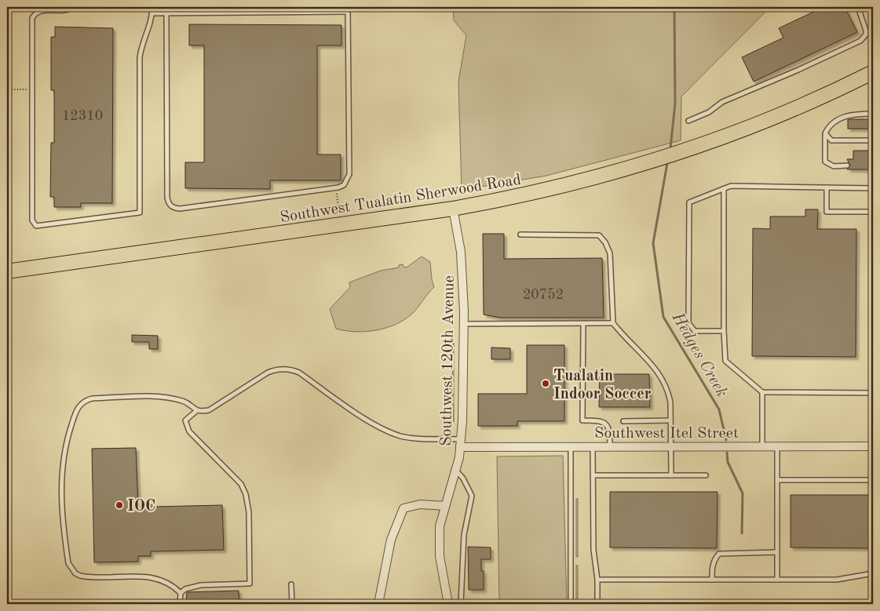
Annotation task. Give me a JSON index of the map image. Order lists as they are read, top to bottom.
{
  "streets": {
    "highway": ["Southwest Tualatin Sherwood Road"],
    "street": ["Southwest 120th Avenue", "Southwest Itel Street"]
  },
  "crossings": [
    ["Southwest Tualatin Sherwood Road", "Southwest 120th Avenue"],
    ["Southwest 120th Avenue", "Southwest Itel Street"]
  ],
  "water": ["Hedges Creek"],
  "places": ["Tualatin Indoor Soccer", "IOC"],
  "house_numbers": ["12310", "20752"]
}
